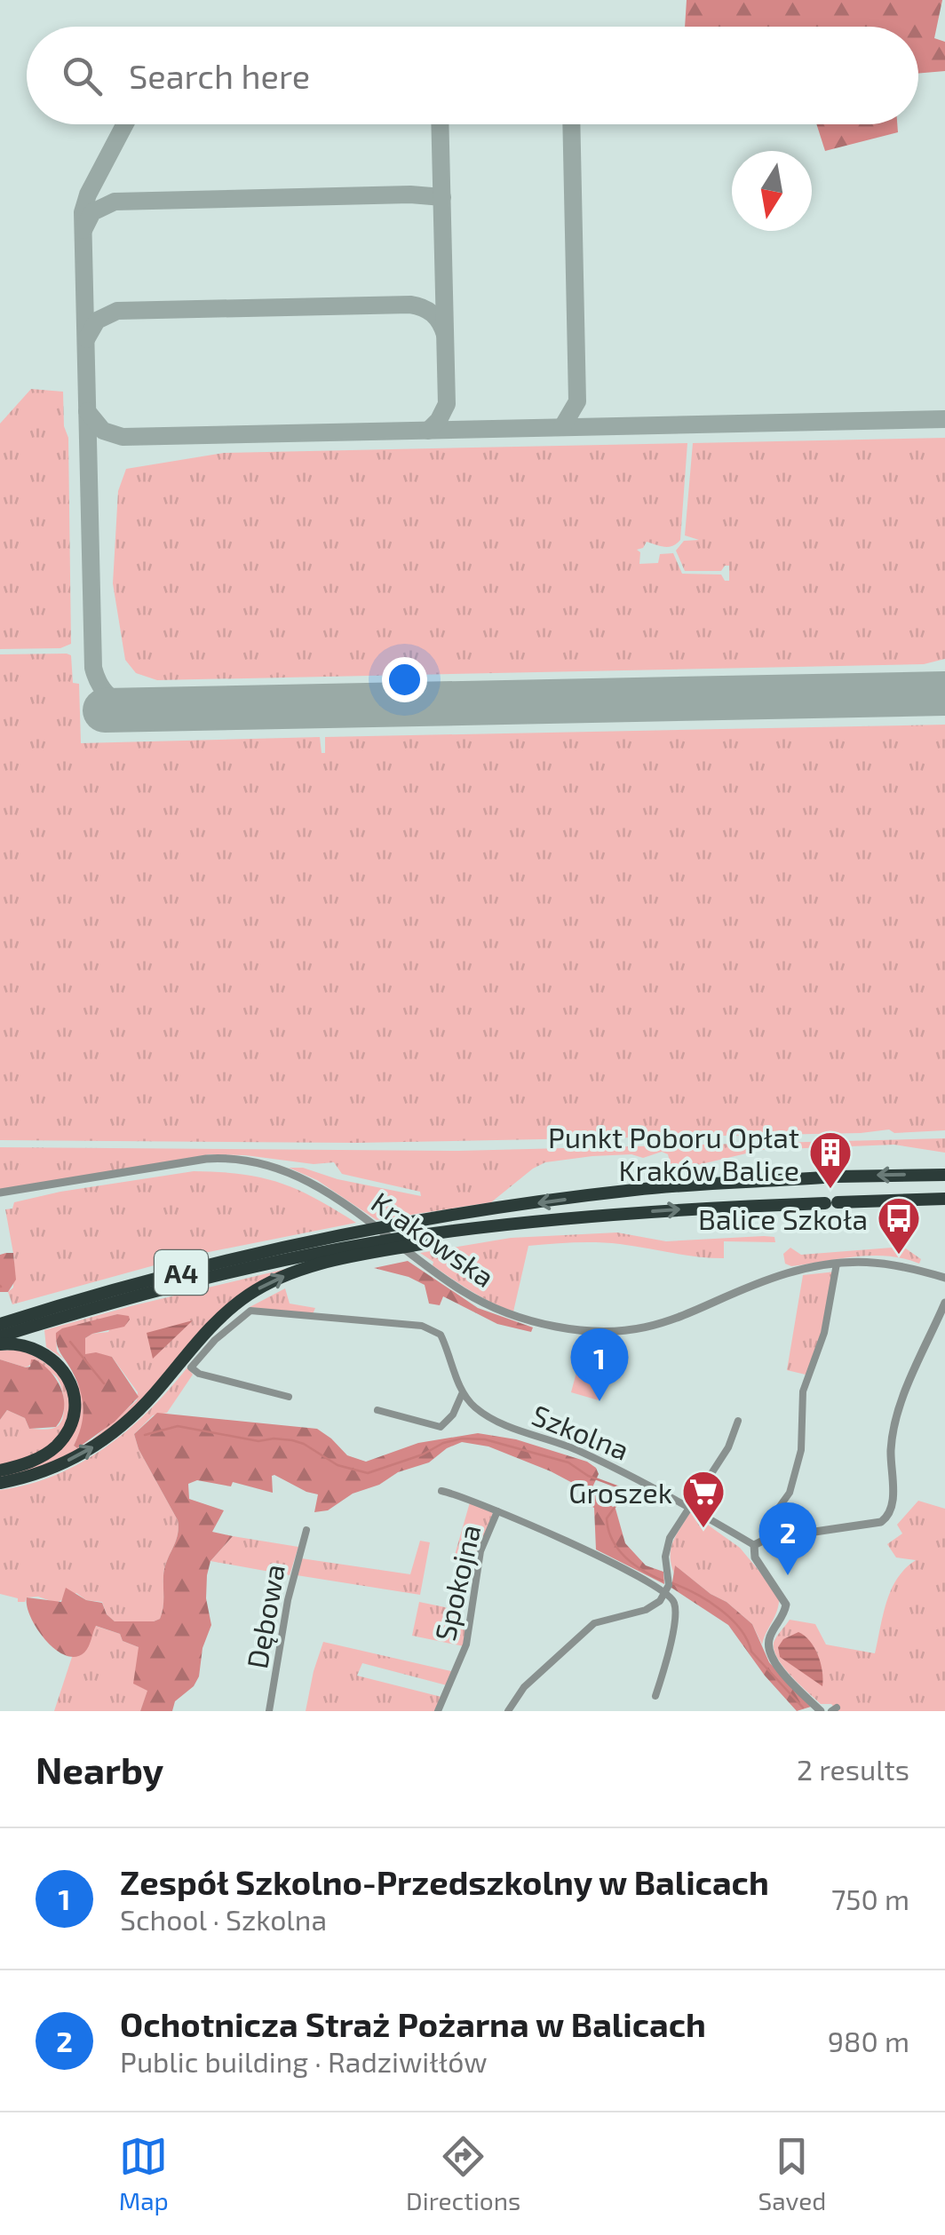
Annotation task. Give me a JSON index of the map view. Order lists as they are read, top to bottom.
{
  "streets": {
    "highway": ["A4"],
    "street": [
      "Krakowska",
      "Szkolna",
      "Spokojna",
      "Dębowa"
    ]
  },
  "places": {
    "building": ["Punkt Poboru Opłat Kraków Balice"],
    "bus stop": ["Balice Szkoła"],
    "supermarket": ["Groszek"]
  },
  "north": "bottom",
  "page": {
    "search": "Search here",
    "pins": ["1", "2"],
    "heading": ["Nearby", "2 results"],
    "list": [
      {
        "mark": "1",
        "name": "Zespół Szkolno-Przedszkolny w Balicach",
        "note": "School · Szkolna",
        "value": "750 m"
      },
      {
        "mark": "2",
        "name": "Ochotnicza Straż Pożarna w Balicach",
        "note": "Public building · Radziwiłłów",
        "value": "980 m"
      }
    ],
    "nav": ["Map", "Directions", "Saved"]
  }
}
